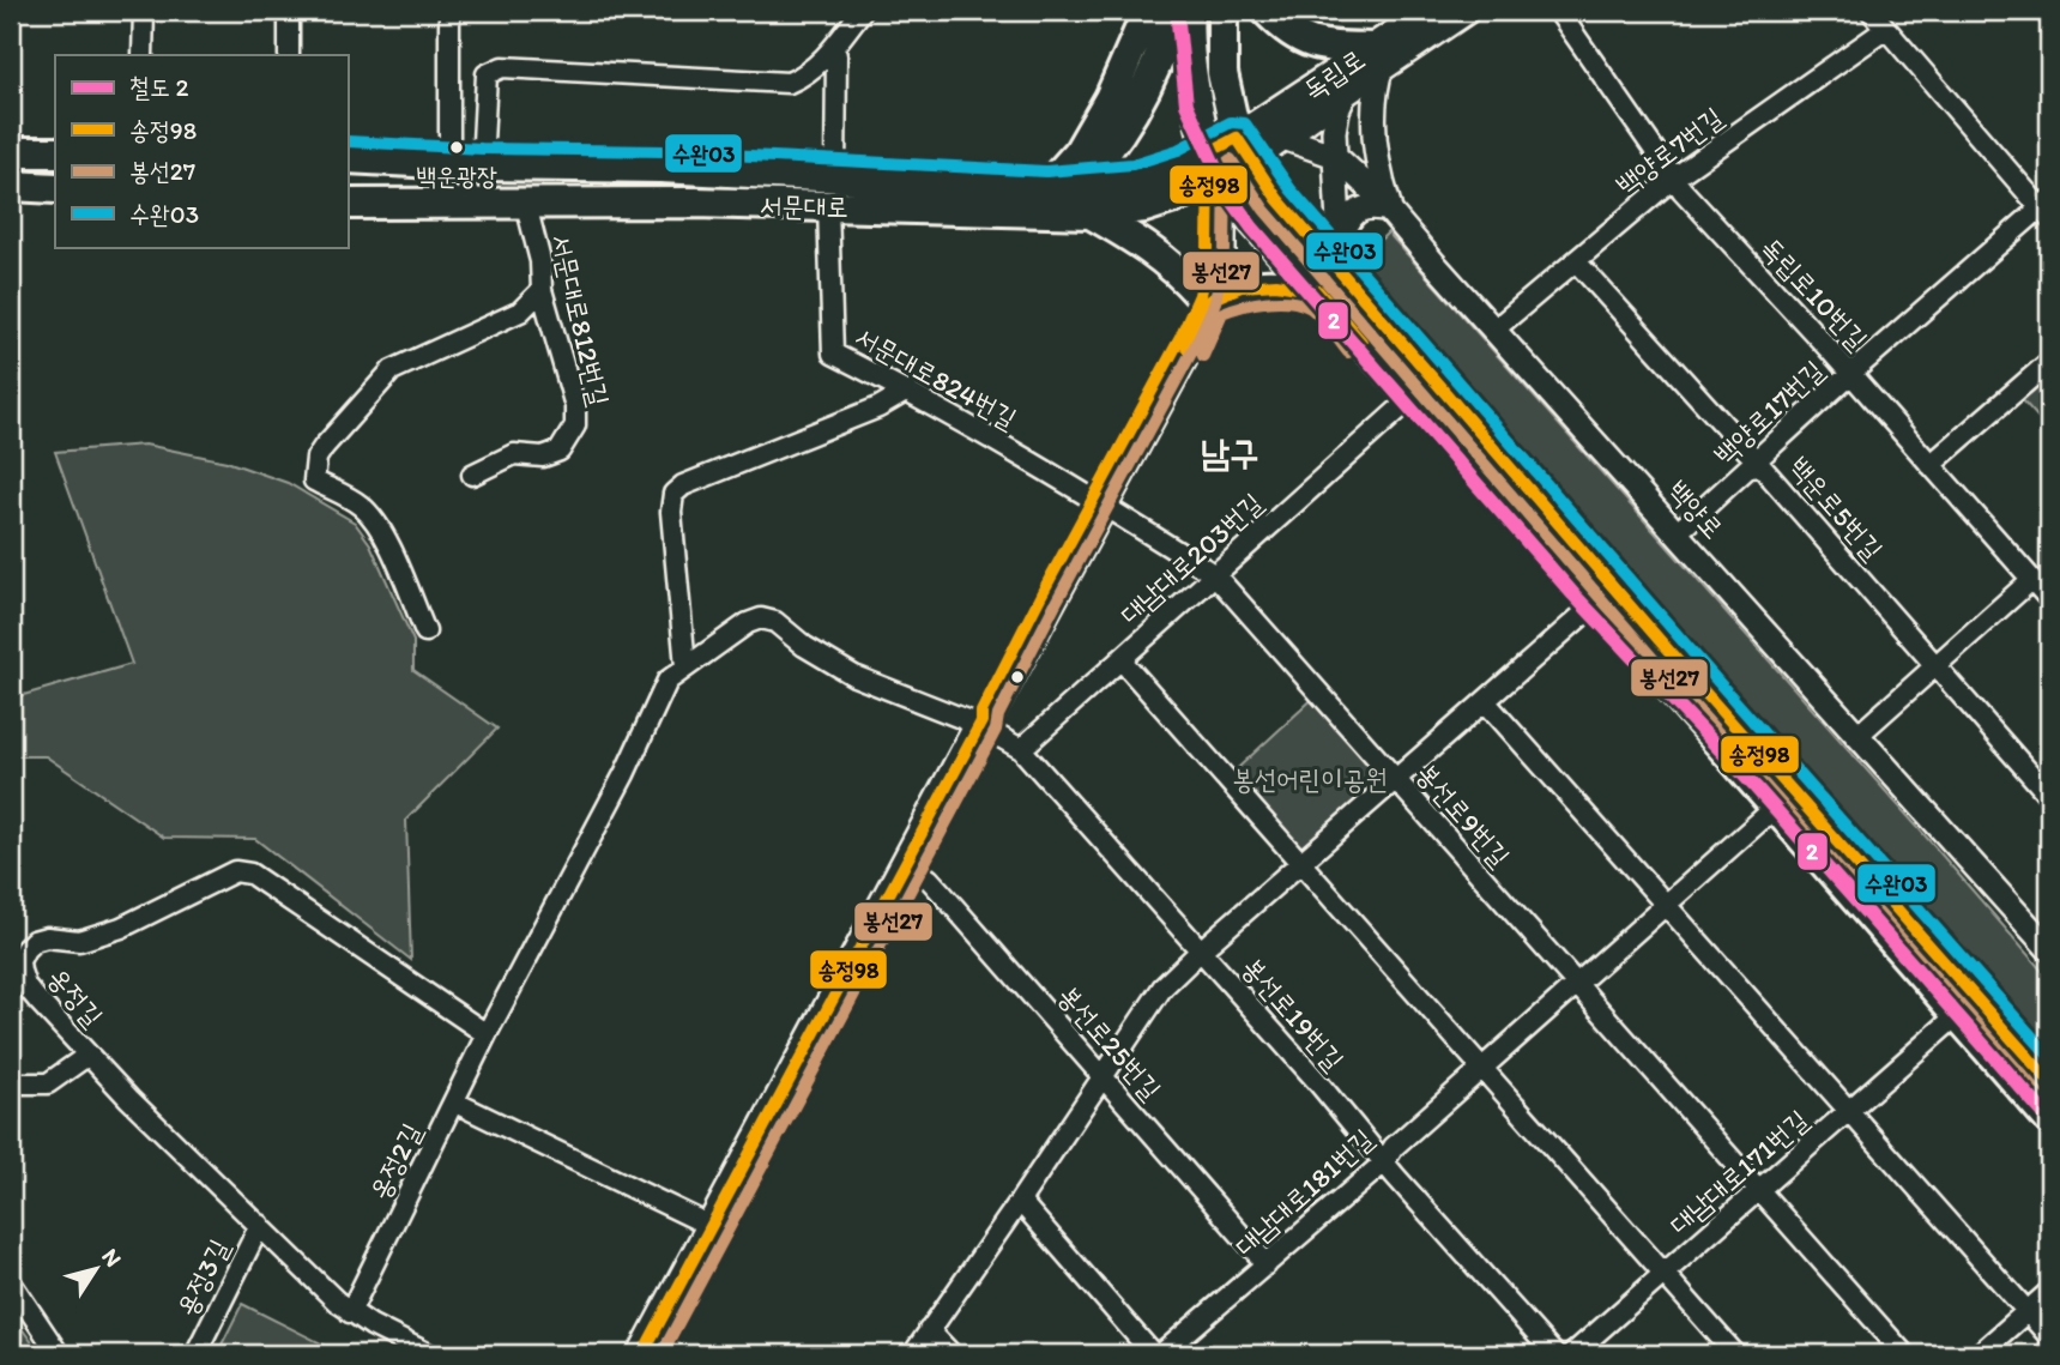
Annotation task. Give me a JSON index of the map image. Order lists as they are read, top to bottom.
{
  "streets": {
    "main road": ["독립로", "서문대로"],
    "street": [
      "백양로7번길",
      "독립로10번길",
      "서문대로812번길",
      "서문대로824번길",
      "백양로17번길",
      "백운로5번길",
      "백양로",
      "대남대로203번길",
      "봉선로9번길",
      "옹정길",
      "봉선로19번길",
      "봉선로25번길",
      "옹정2길",
      "대남대로171번길",
      "대남대로181번길",
      "용정3길"
    ]
  },
  "crossings": [
    ["독립로", "서문대로"],
    ["독립로", "백양로"],
    ["백양로7번길", "독립로10번길"],
    ["백양로7번길", "백운로5번길"],
    ["백양로7번길", "백양로"],
    ["서문대로", "서문대로812번길"],
    ["서문대로", "서문대로824번길"],
    ["독립로10번길", "백양로17번길"],
    ["서문대로824번길", "봉선로9번길"],
    ["백양로17번길", "백운로5번길"],
    ["백양로17번길", "백양로"],
    ["대남대로203번길", "봉선로9번길"],
    ["대남대로203번길", "봉선로19번길"],
    ["대남대로203번길", "대남대로171번길"],
    ["대남대로203번길", "대남대로181번길"],
    ["봉선로9번길", "대남대로171번길"],
    ["봉선로9번길", "대남대로181번길"],
    ["옹정길", "옹정2길"],
    ["옹정길", "용정3길"],
    ["봉선로19번길", "옹정2길"],
    ["봉선로19번길", "대남대로181번길"],
    ["봉선로25번길", "대남대로181번길"],
    ["대남대로171번길", "대남대로181번길"]
  ],
  "districts": ["남구"],
  "parks": ["봉선어린이공원"],
  "places": ["백운광장"],
  "lines": [
    "rail line 2",
    "transit line 수완03",
    "transit line 송정98",
    "transit line 봉선27"
  ],
  "legend": [
    "철도 2",
    "송정98",
    "봉선27",
    "수완03"
  ],
  "north": "top right"
}
